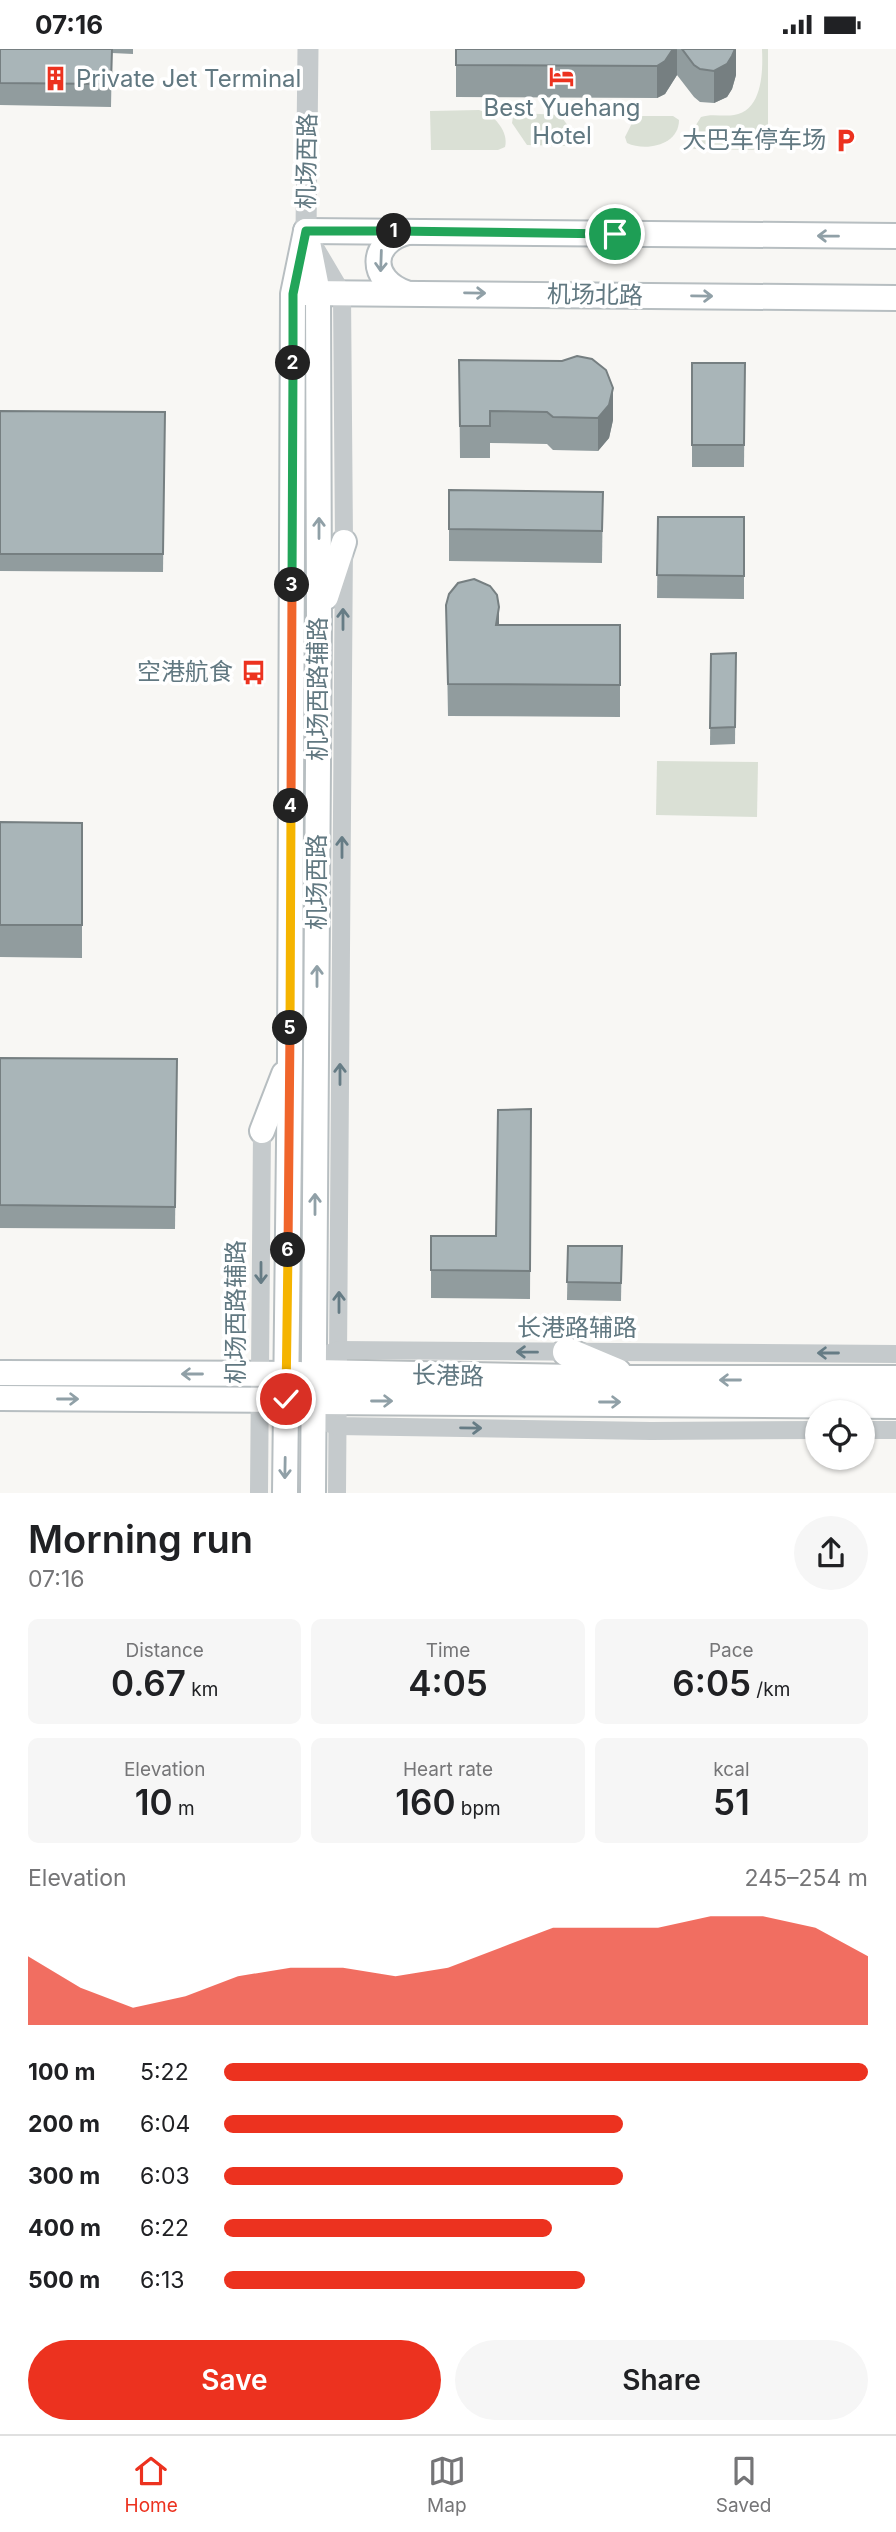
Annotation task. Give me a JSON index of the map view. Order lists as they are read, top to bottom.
{
  "streets": {
    "main road": ["机场西路", "机场北路", "长港路"],
    "street": ["机场西路辅路", "长港路辅路"]
  },
  "crossings": [
    ["机场西路", "机场北路"],
    ["机场西路", "机场西路辅路"],
    ["机场西路", "长港路辅路"],
    ["机场西路", "长港路"],
    ["机场北路", "机场西路辅路"],
    ["机场西路辅路", "长港路辅路"],
    ["机场西路辅路", "长港路"],
    ["长港路辅路", "长港路"]
  ],
  "one_way": ["机场西路"],
  "places": {
    "hotel": ["Best Yuehang Hotel"],
    "building": ["Private Jet Terminal"],
    "parking": ["大巴车停车场"],
    "bus stop": ["空港航食"]
  },
  "page": {
    "status": "07:16",
    "pins": [
      "1",
      "2",
      "3",
      "4",
      "5",
      "6"
    ],
    "heading": ["Morning run", "07:16"],
    "stats": [
      ["Distance", "0.67 km"],
      ["Time", "4:05"],
      ["Pace", "6:05 /km"],
      ["Elevation", "10 m"],
      ["Heart rate", "160 bpm"],
      ["kcal", "51"]
    ],
    "chart": ["Elevation", "245–254 m"],
    "list": [
      {
        "name": "100 m",
        "note": "5:22"
      },
      {
        "name": "200 m",
        "note": "6:04"
      },
      {
        "name": "300 m",
        "note": "6:03"
      },
      {
        "name": "400 m",
        "note": "6:22"
      },
      {
        "name": "500 m",
        "note": "6:13"
      }
    ],
    "buttons": ["Save", "Share"],
    "tabs": ["Home", "Map", "Saved"]
  }
}
